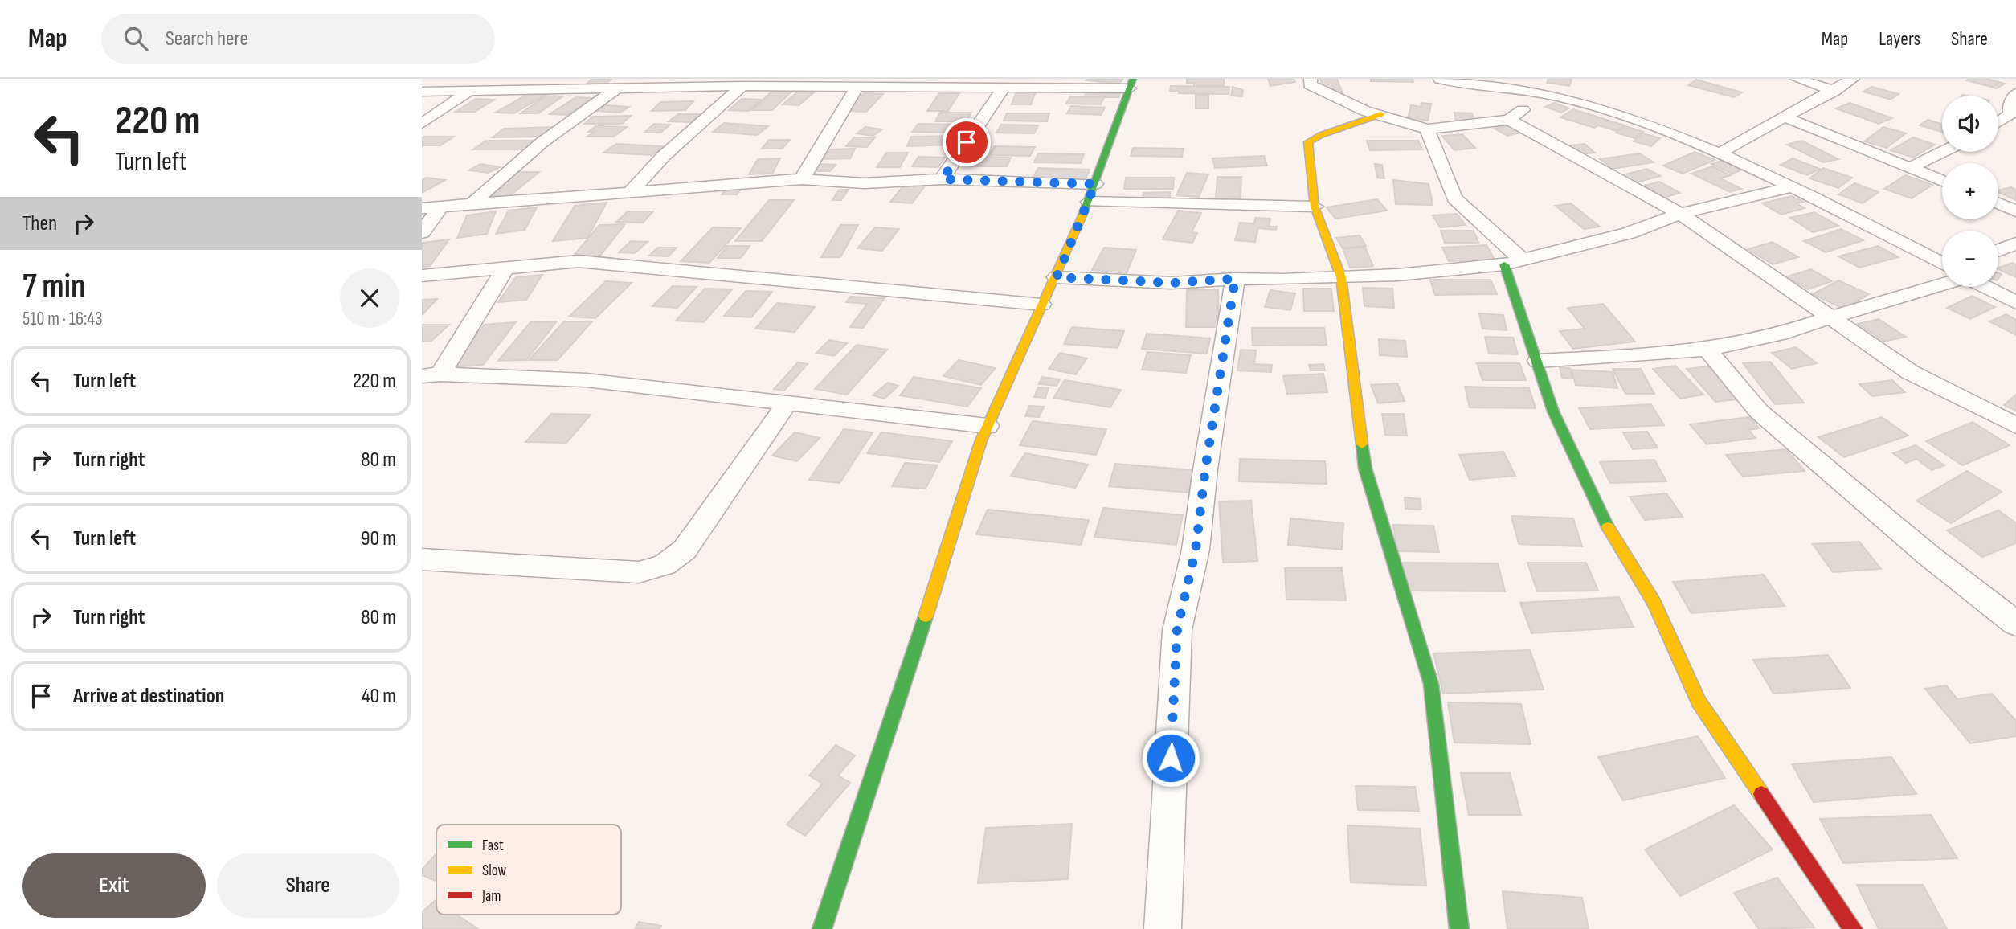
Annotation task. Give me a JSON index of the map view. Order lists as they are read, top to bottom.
{
  "legend": ["Fast", "Slow", "Jam"],
  "page": {
    "header": "Map",
    "search": "Search here",
    "nav": ["Map", "Layers", "Share"],
    "turn": ["220 m", "Turn left"],
    "map_buttons": ["+", "−"],
    "then": "Then",
    "heading": ["7 min", "510 m · 16:43"],
    "list": [
      {
        "name": "Turn left",
        "value": "220 m"
      },
      {
        "name": "Turn right",
        "value": "80 m"
      },
      {
        "name": "Turn left",
        "value": "90 m"
      },
      {
        "name": "Turn right",
        "value": "80 m"
      },
      {
        "name": "Arrive at destination",
        "value": "40 m"
      }
    ],
    "buttons": ["Exit", "Share"]
  }
}
